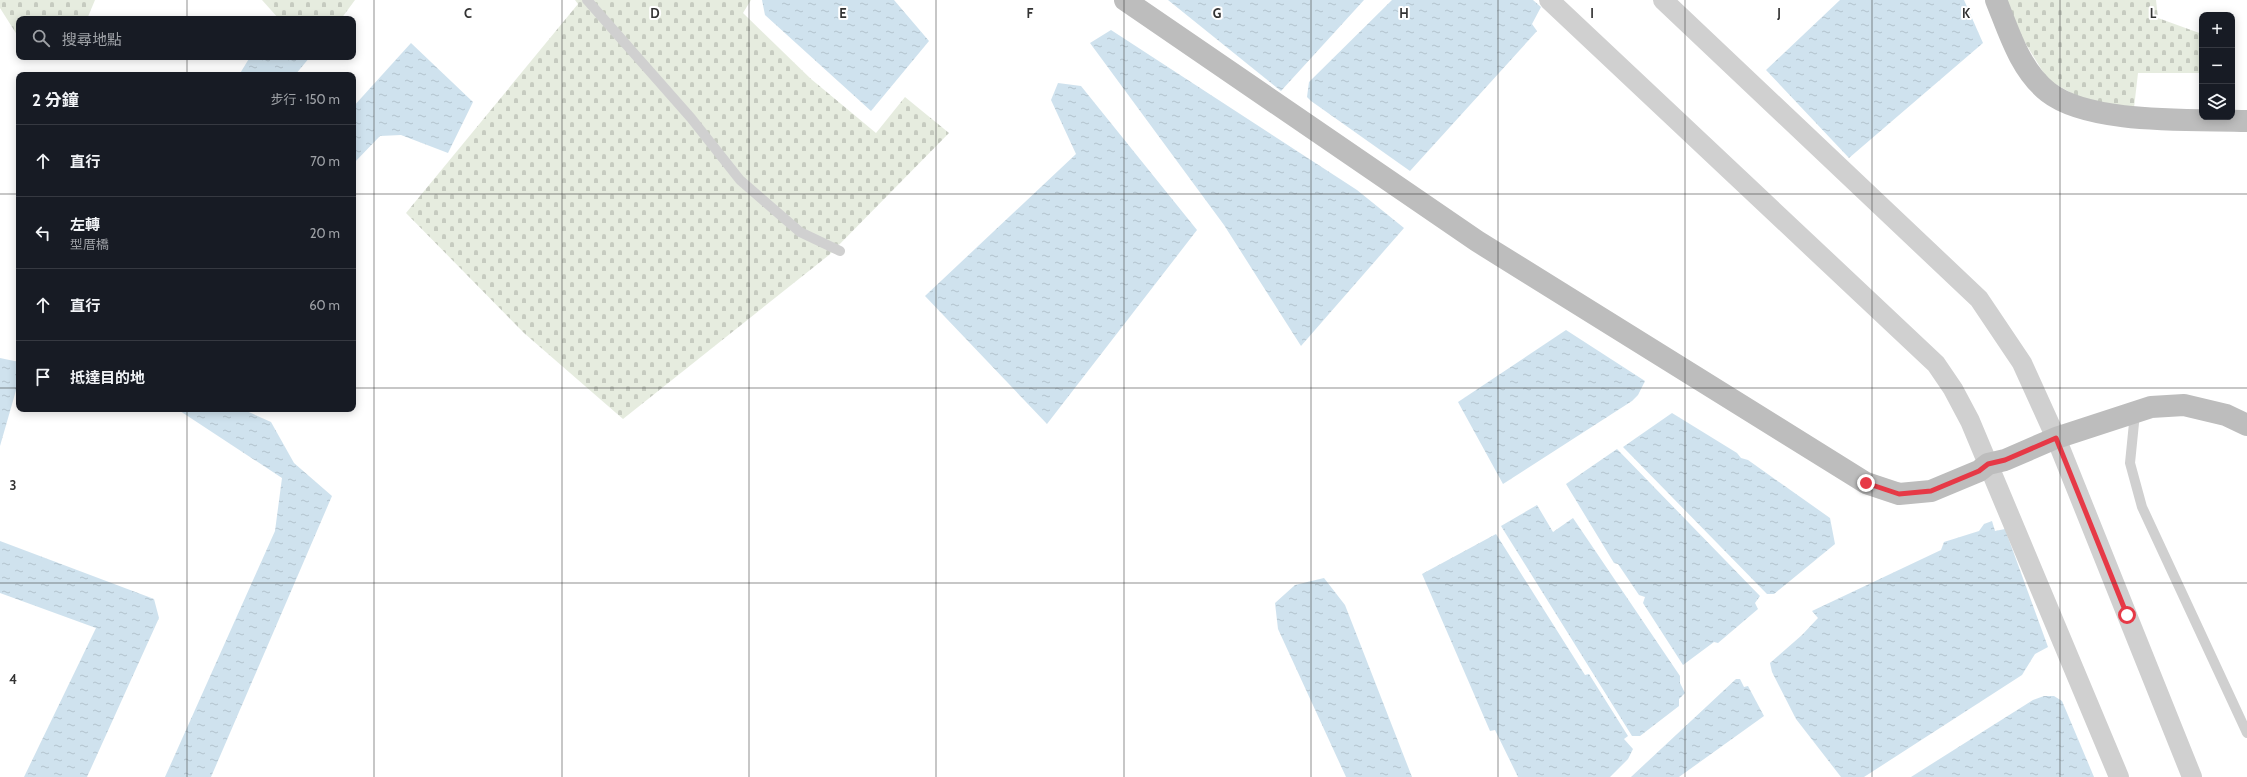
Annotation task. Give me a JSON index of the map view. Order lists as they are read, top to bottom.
{
  "page": {
    "map_buttons": ["+", "−"],
    "search": "搜尋地點",
    "heading": ["2 分鐘", "步行 · 150 m"],
    "list": [
      ["直行", "70 m"],
      ["左轉", "型厝橋", "20 m"],
      ["直行", "60 m"],
      "抵達目的地"
    ]
  },
  "grid": {
    "columns": [
      "C",
      "D",
      "E",
      "F",
      "G",
      "H",
      "I",
      "J",
      "K",
      "L"
    ],
    "rows": ["3", "4"]
  }
}
